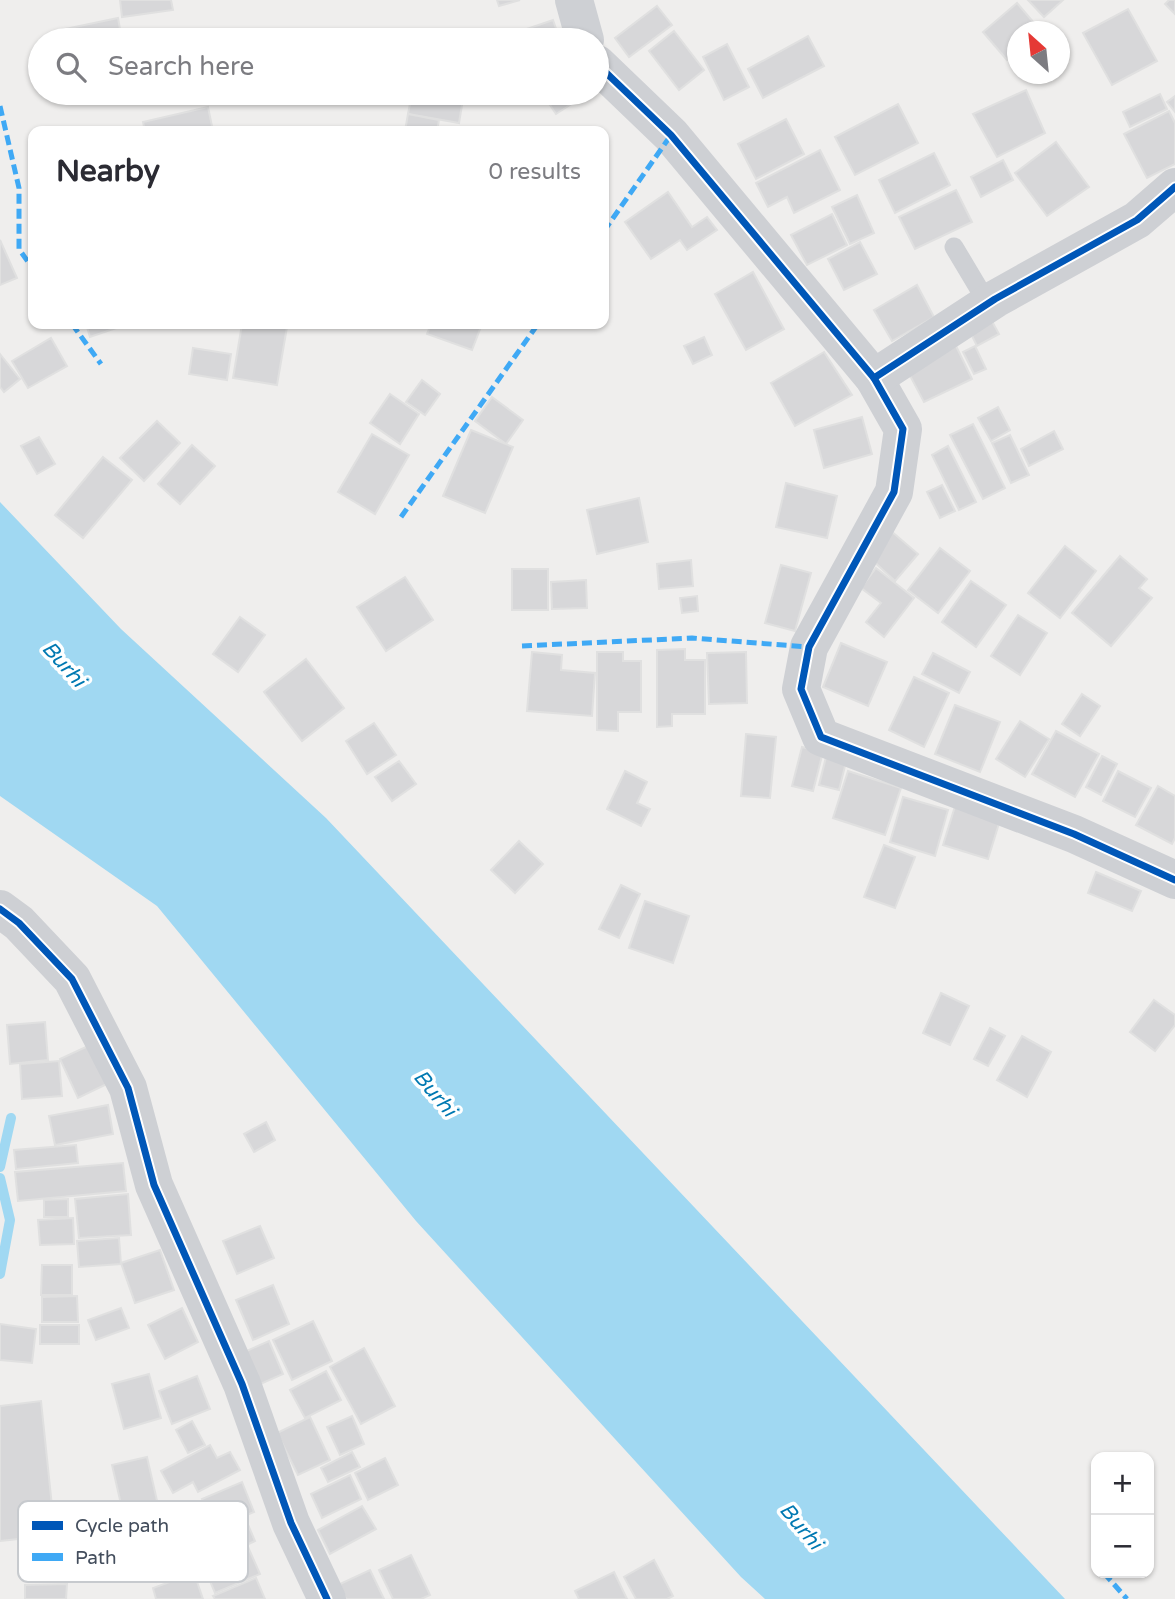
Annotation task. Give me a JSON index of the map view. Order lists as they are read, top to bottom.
{
  "water": ["Burhi"],
  "legend": ["Cycle path", "Path"],
  "north": "top left",
  "page": {
    "search": "Search here",
    "heading": ["Nearby", "0 results"],
    "map_buttons": ["+", "−"]
  }
}
